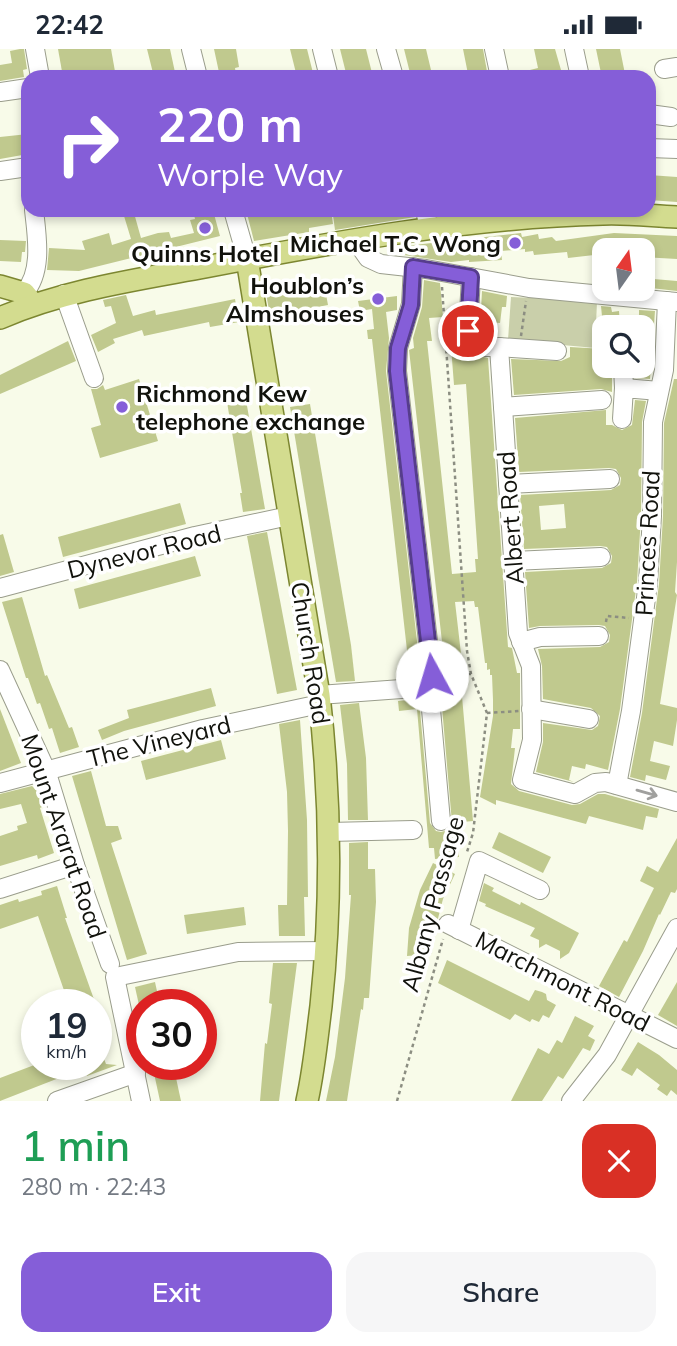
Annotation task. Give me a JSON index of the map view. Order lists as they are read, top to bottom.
{
  "streets": {
    "main road": ["Church Road"],
    "street": [
      "Albert Road",
      "Princes Road",
      "Dynevor Road",
      "The Vineyard",
      "Mount Ararat Road",
      "Marchmont Road"
    ],
    "path": ["Albany Passage"]
  },
  "crossings": [
    ["Albert Road", "Princes Road"],
    ["Dynevor Road", "Church Road"],
    ["Church Road", "The Vineyard"],
    ["The Vineyard", "Mount Ararat Road"],
    ["Albany Passage", "Marchmont Road"]
  ],
  "places": [
    "Quinns Hotel",
    "Michael T.C. Wong",
    "Houblon’s Almshouses",
    "Richmond Kew telephone exchange"
  ],
  "north": "top",
  "page": {
    "status": "22:42",
    "turn": ["220 m", "Worple Way"],
    "speed": "19 km/h",
    "limit": "30",
    "heading": ["1 min", "280 m · 22:43"],
    "buttons": ["Exit", "Share"]
  }
}
